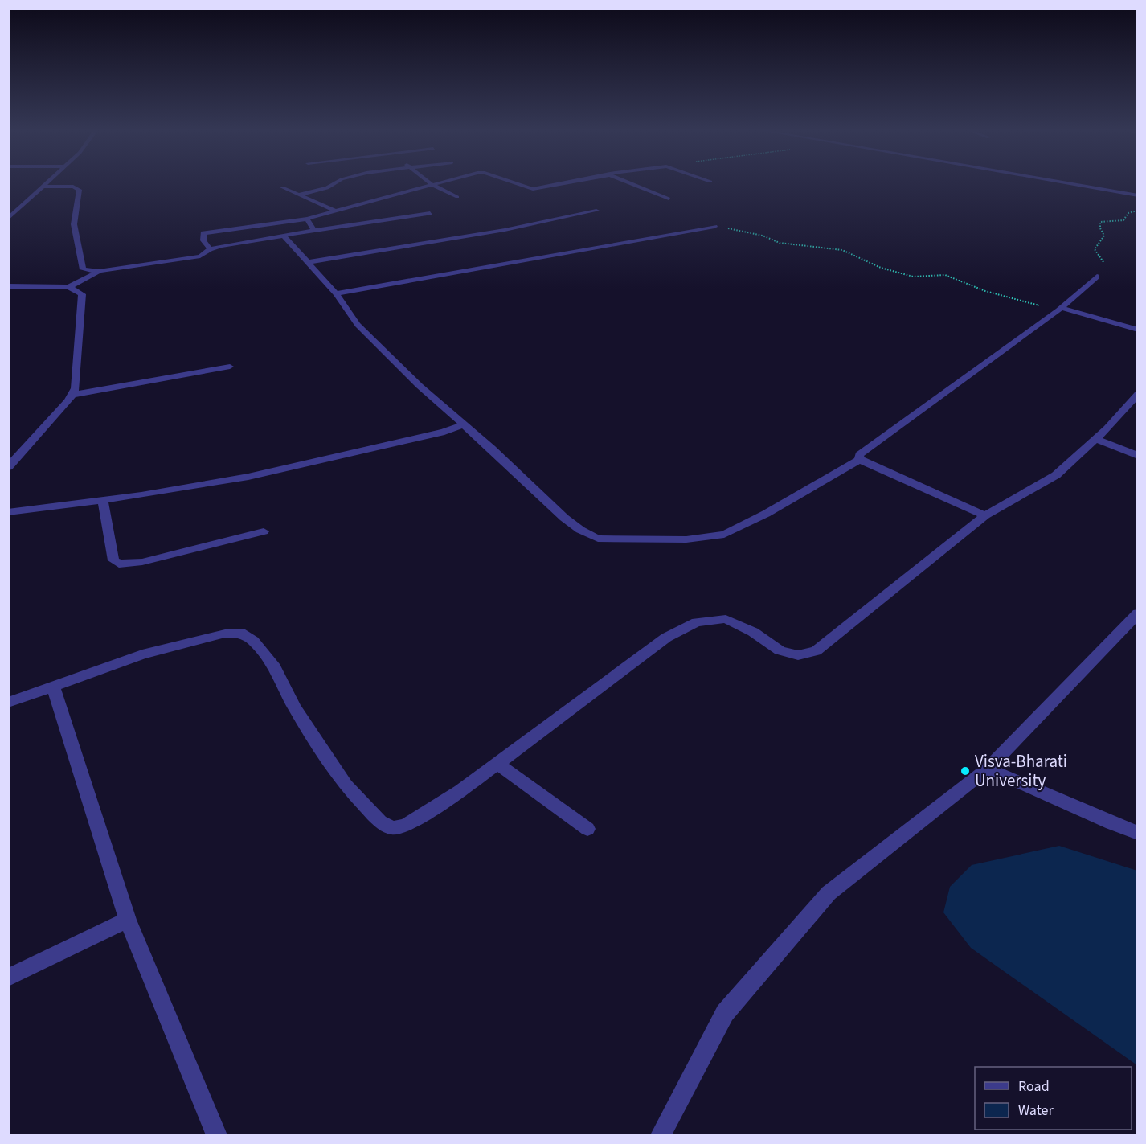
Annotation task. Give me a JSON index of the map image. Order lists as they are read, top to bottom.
{
  "places": ["Visva-Bharati University"],
  "legend": ["Road", "Water"]
}
